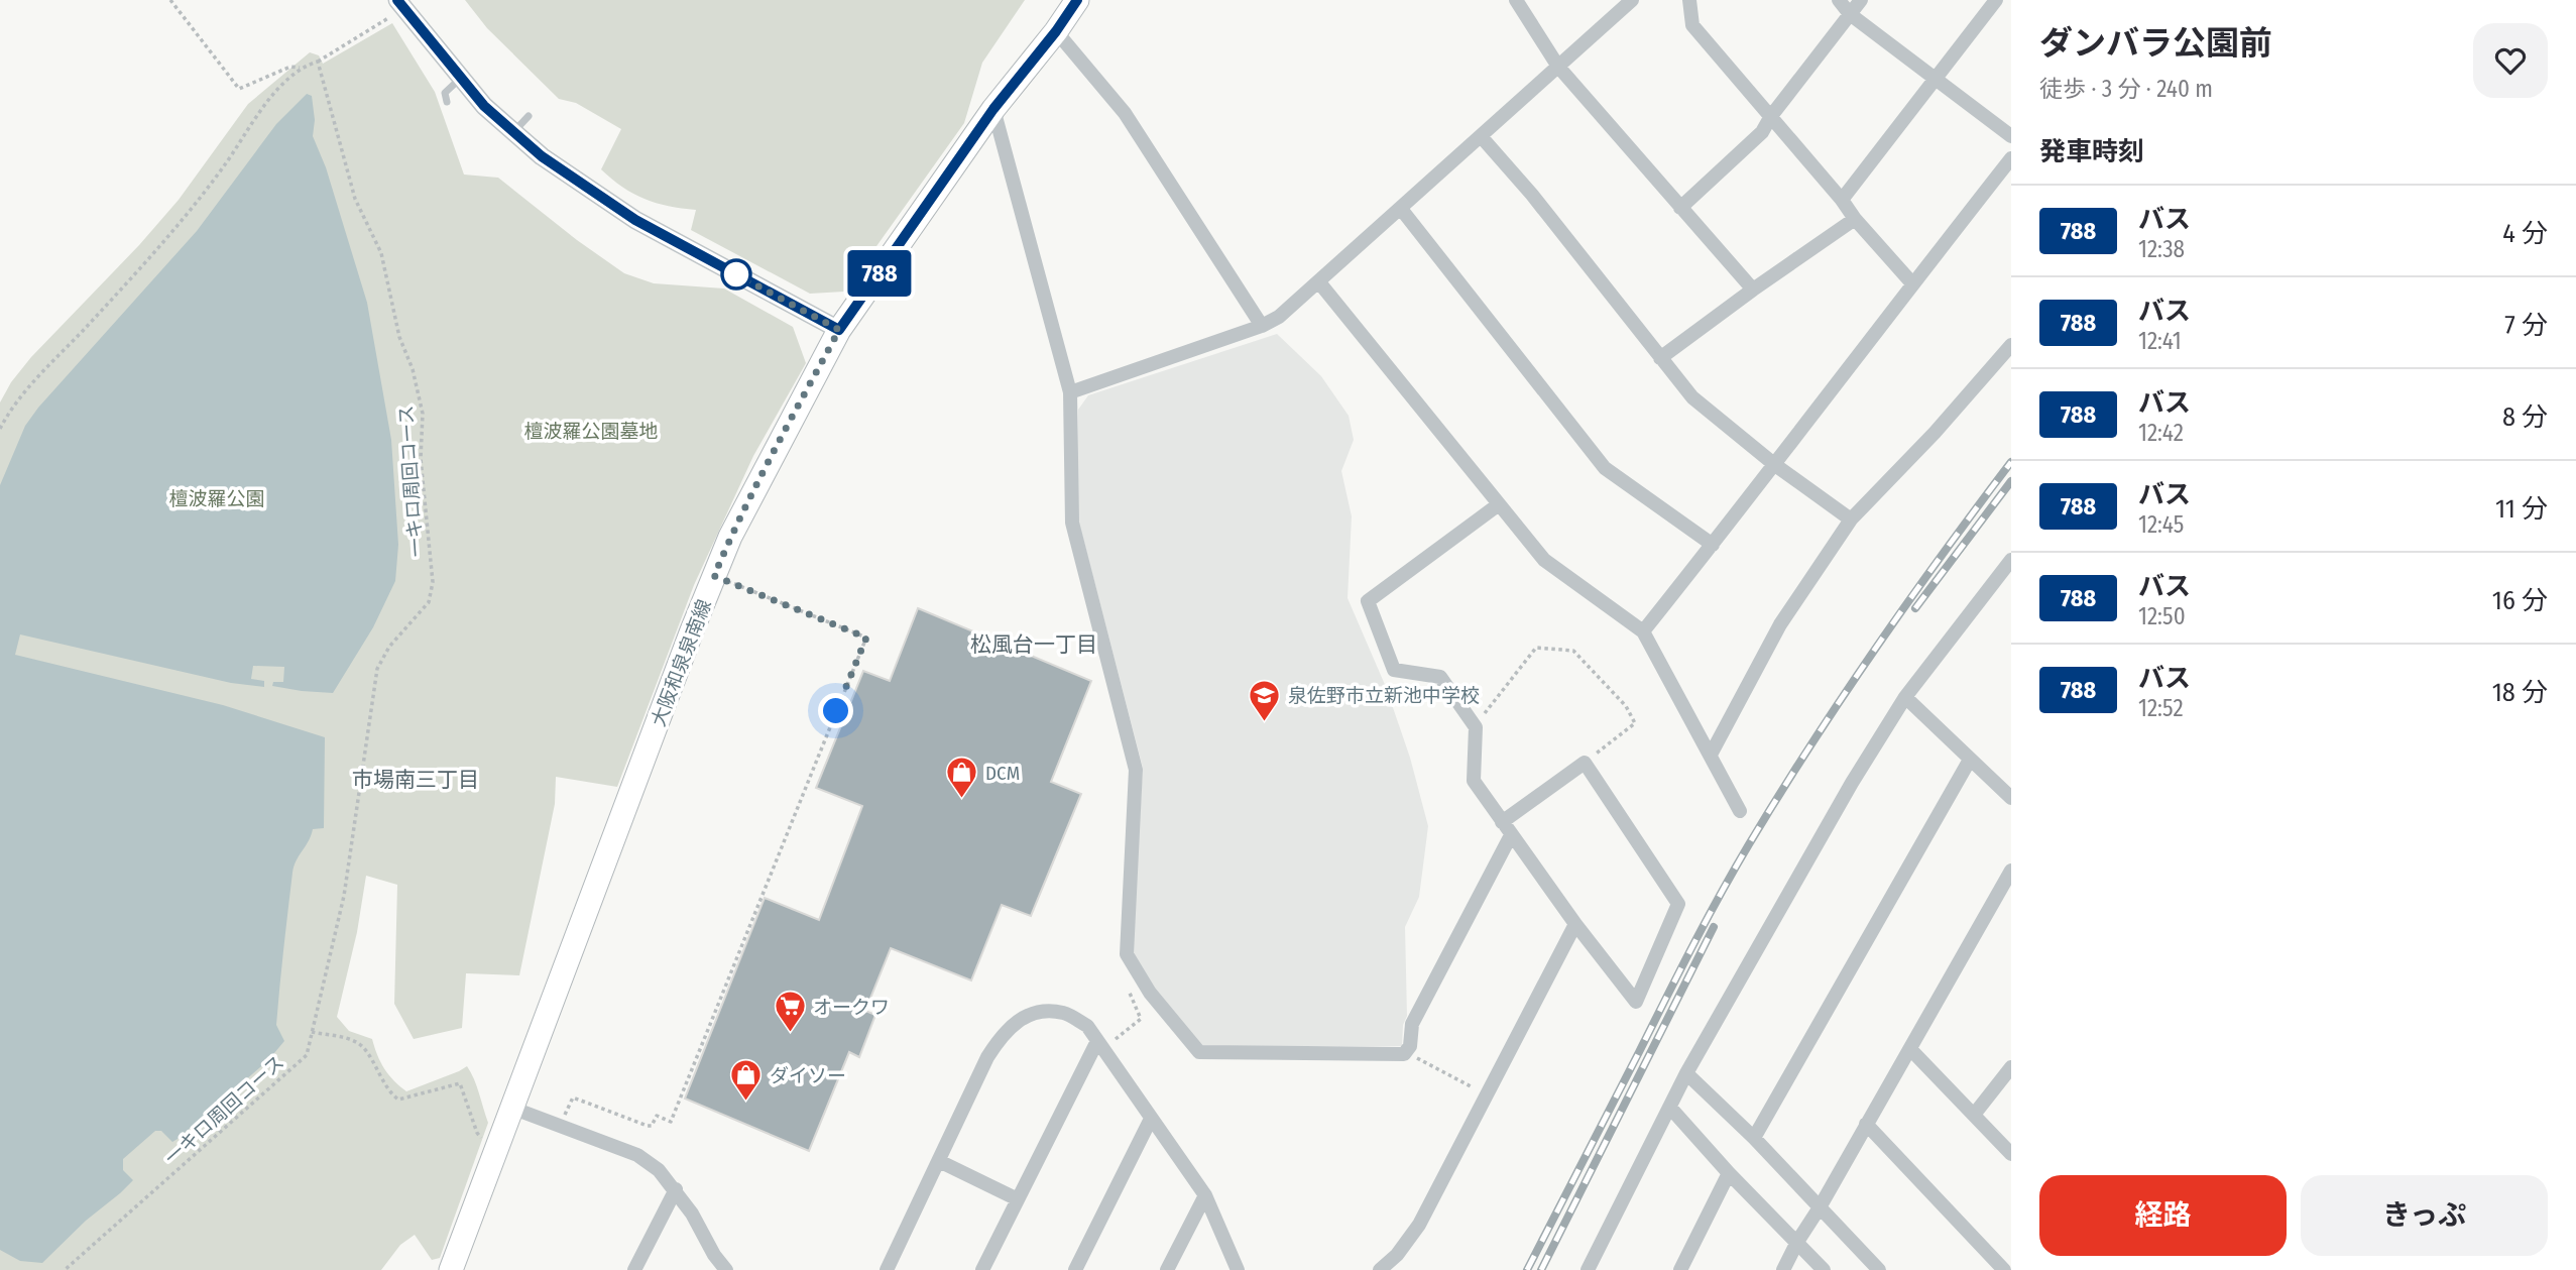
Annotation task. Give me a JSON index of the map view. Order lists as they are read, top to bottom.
{
  "streets": {
    "main road": ["大阪和泉泉南線"],
    "path": ["一キロ周回コース"]
  },
  "districts": ["松風台一丁目", "市場南三丁目"],
  "parks": ["檀波羅公園墓地", "檀波羅公園"],
  "places": {
    "school or university": ["泉佐野市立新池中学校"],
    "shop": ["DCM", "ダイソー"],
    "supermarket": ["オークワ"]
  },
  "lines": ["bus line 788"],
  "page": {
    "on_map": "788",
    "heading": [
      ["ダンバラ公園前", "徒歩 · 3 分 · 240 m"],
      "発車時刻"
    ],
    "list": [
      {
        "mark": "788",
        "name": "バス",
        "note": "12:38",
        "value": "4 分"
      },
      {
        "mark": "788",
        "name": "バス",
        "note": "12:41",
        "value": "7 分"
      },
      {
        "mark": "788",
        "name": "バス",
        "note": "12:42",
        "value": "8 分"
      },
      {
        "mark": "788",
        "name": "バス",
        "note": "12:45",
        "value": "11 分"
      },
      {
        "mark": "788",
        "name": "バス",
        "note": "12:50",
        "value": "16 分"
      },
      {
        "mark": "788",
        "name": "バス",
        "note": "12:52",
        "value": "18 分"
      }
    ],
    "buttons": ["経路", "きっぷ"]
  }
}
